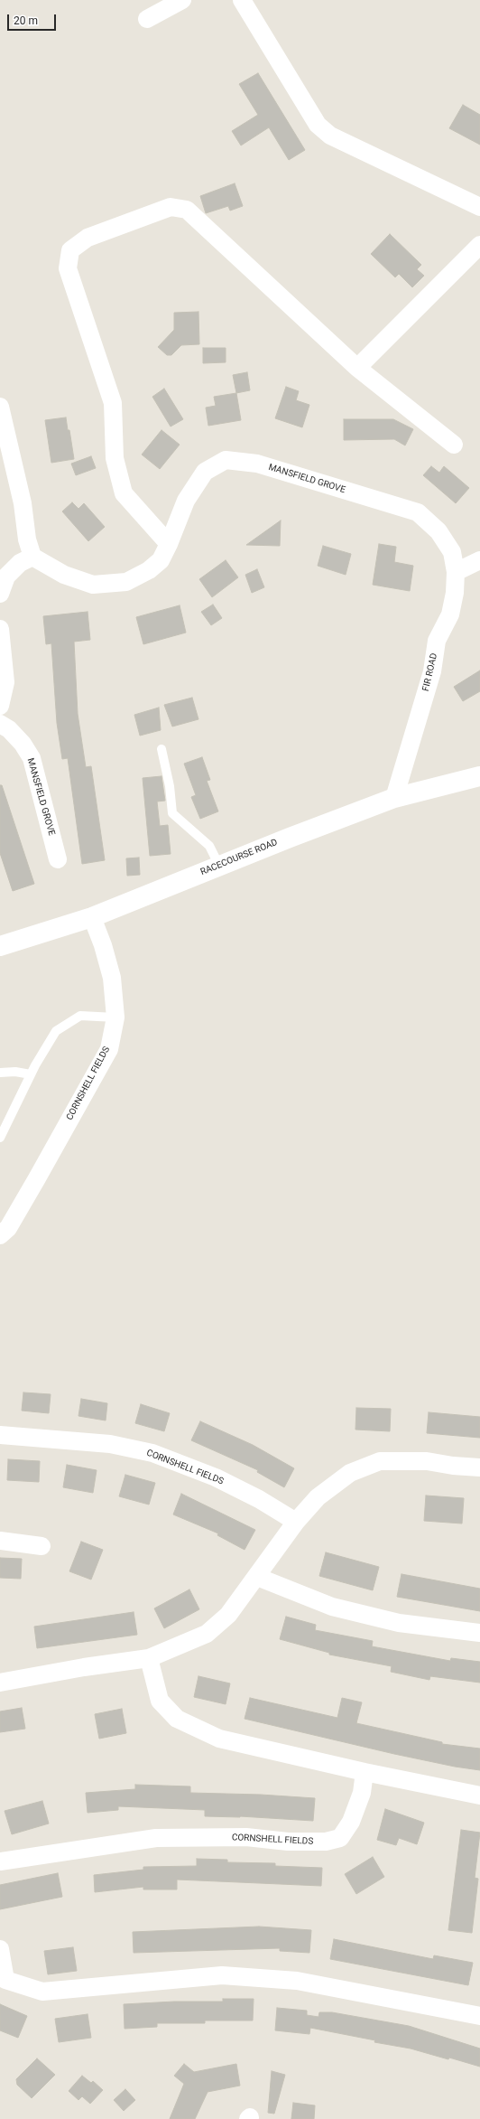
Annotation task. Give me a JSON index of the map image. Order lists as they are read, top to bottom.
{
  "streets": {
    "street": [
      "MANSFIELD GROVE",
      "FIR ROAD",
      "RACECOURSE ROAD",
      "CORNSHELL FIELDS"
    ]
  },
  "crossings": [
    ["MANSFIELD GROVE", "FIR ROAD"],
    ["FIR ROAD", "RACECOURSE ROAD"],
    ["RACECOURSE ROAD", "CORNSHELL FIELDS"]
  ],
  "scale_bar": "20 m"
}
